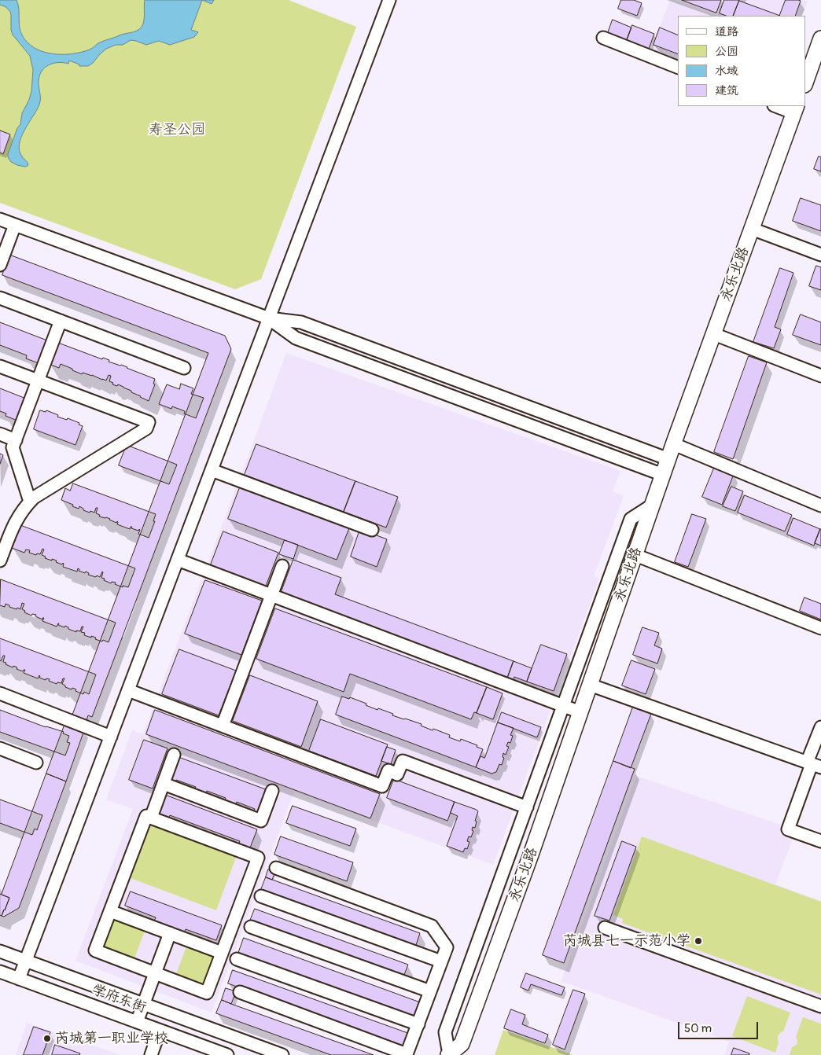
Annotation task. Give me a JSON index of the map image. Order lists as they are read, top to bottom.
{
  "streets": {
    "main road": ["永乐北路"],
    "street": ["学府东街"]
  },
  "parks": ["寿圣公园"],
  "places": ["芮城县七一示范小学", "芮城第一职业学校"],
  "legend": [
    "道路",
    "公园",
    "水域",
    "建筑"
  ],
  "scale_bar": "50 m"
}
